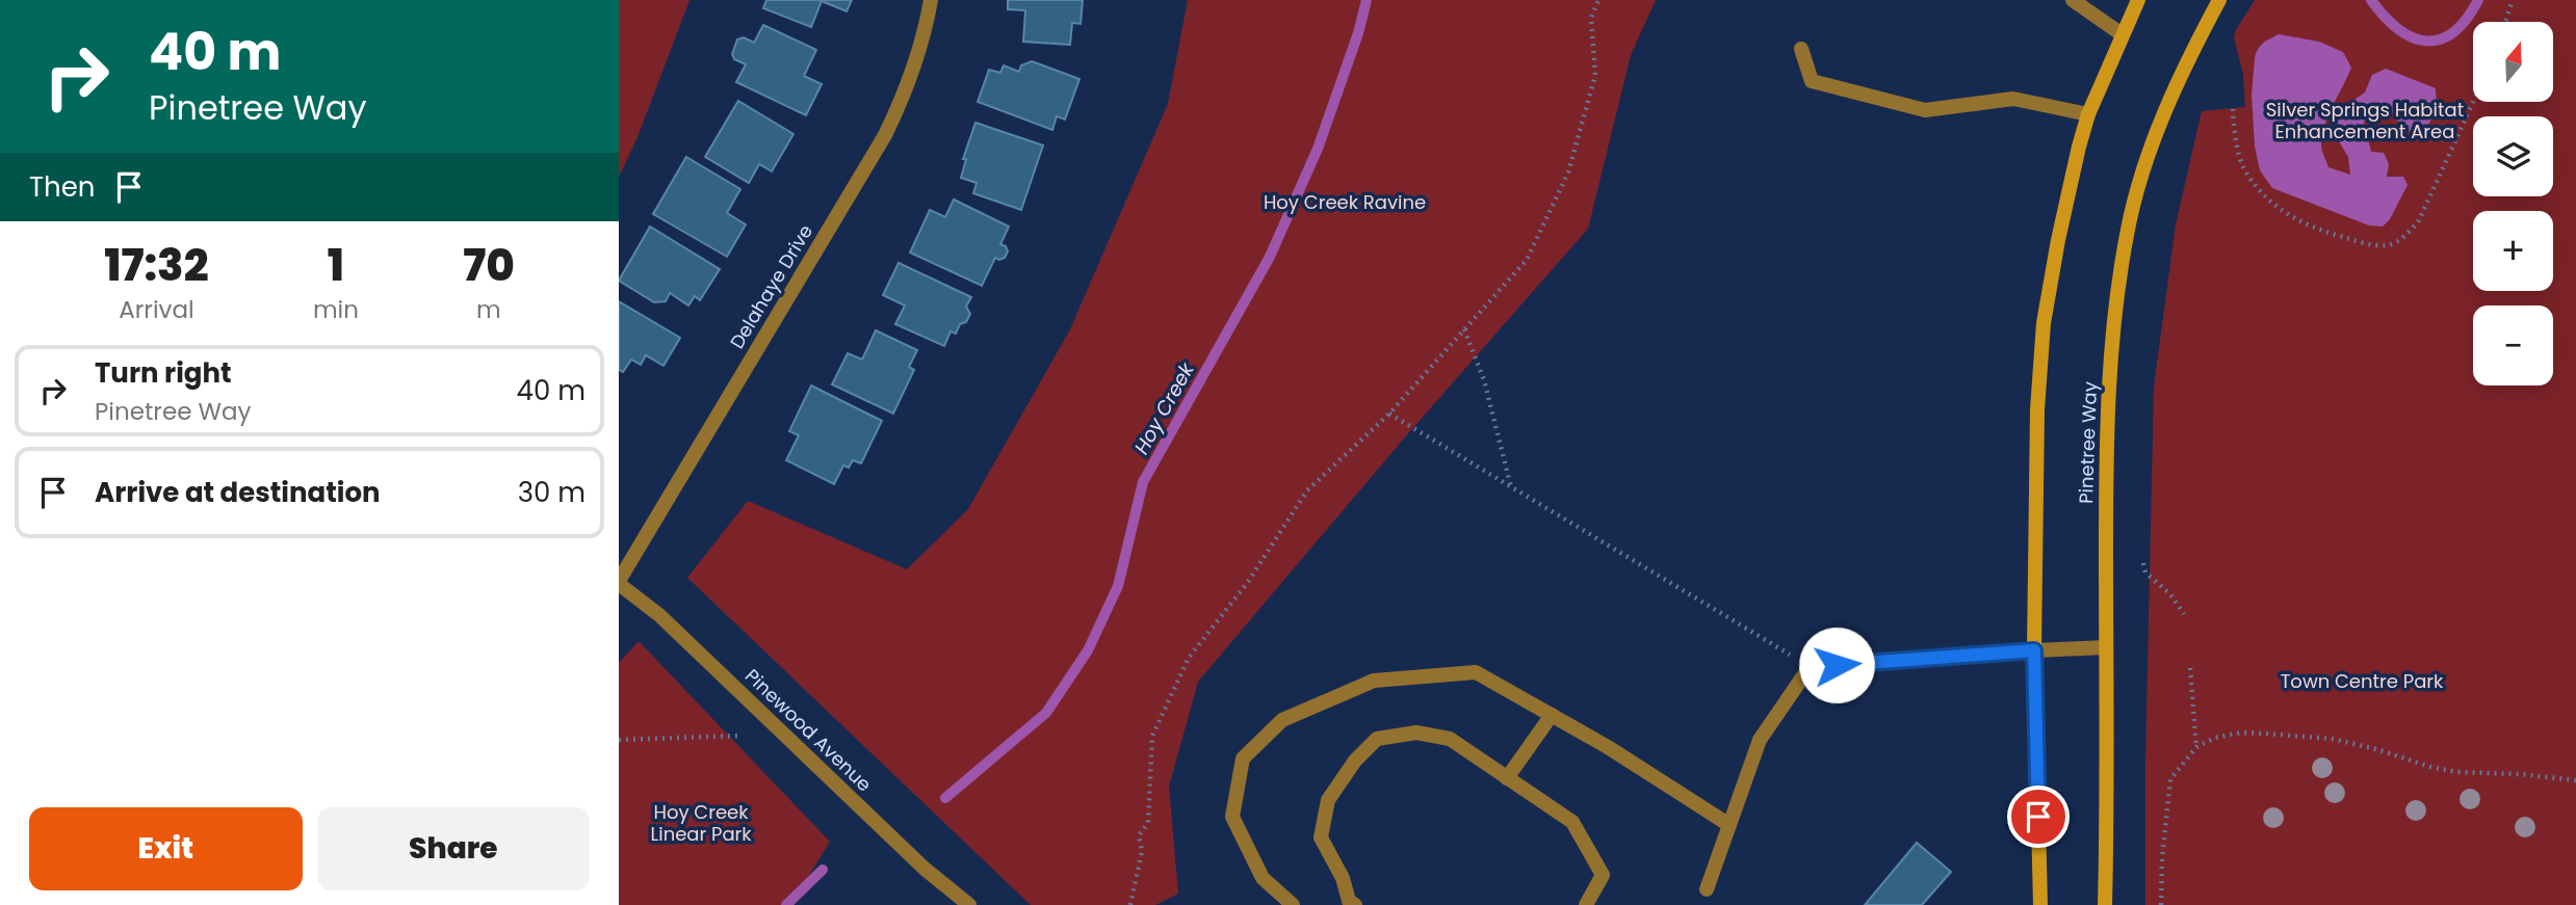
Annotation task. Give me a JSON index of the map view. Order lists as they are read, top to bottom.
{
  "streets": {
    "main road": ["Pinetree Way"],
    "street": ["Delahaye Drive", "Pinewood Avenue"]
  },
  "crossings": [
    ["Delahaye Drive", "Pinewood Avenue"]
  ],
  "water": ["Hoy Creek"],
  "parks": [
    "Silver Springs Habitat Enhancement Area",
    "Hoy Creek Ravine",
    "Town Centre Park",
    "Hoy Creek Linear Park"
  ],
  "north": "top",
  "page": {
    "turn": ["40 m", "Pinetree Way"],
    "map_buttons": ["+", "−"],
    "then": "Then",
    "eta": [
      "17:32",
      "Arrival",
      "1",
      "min",
      "70",
      "m"
    ],
    "list": [
      {
        "name": "Turn right",
        "note": "Pinetree Way",
        "value": "40 m"
      },
      {
        "name": "Arrive at destination",
        "value": "30 m"
      }
    ],
    "buttons": ["Exit", "Share"]
  }
}
